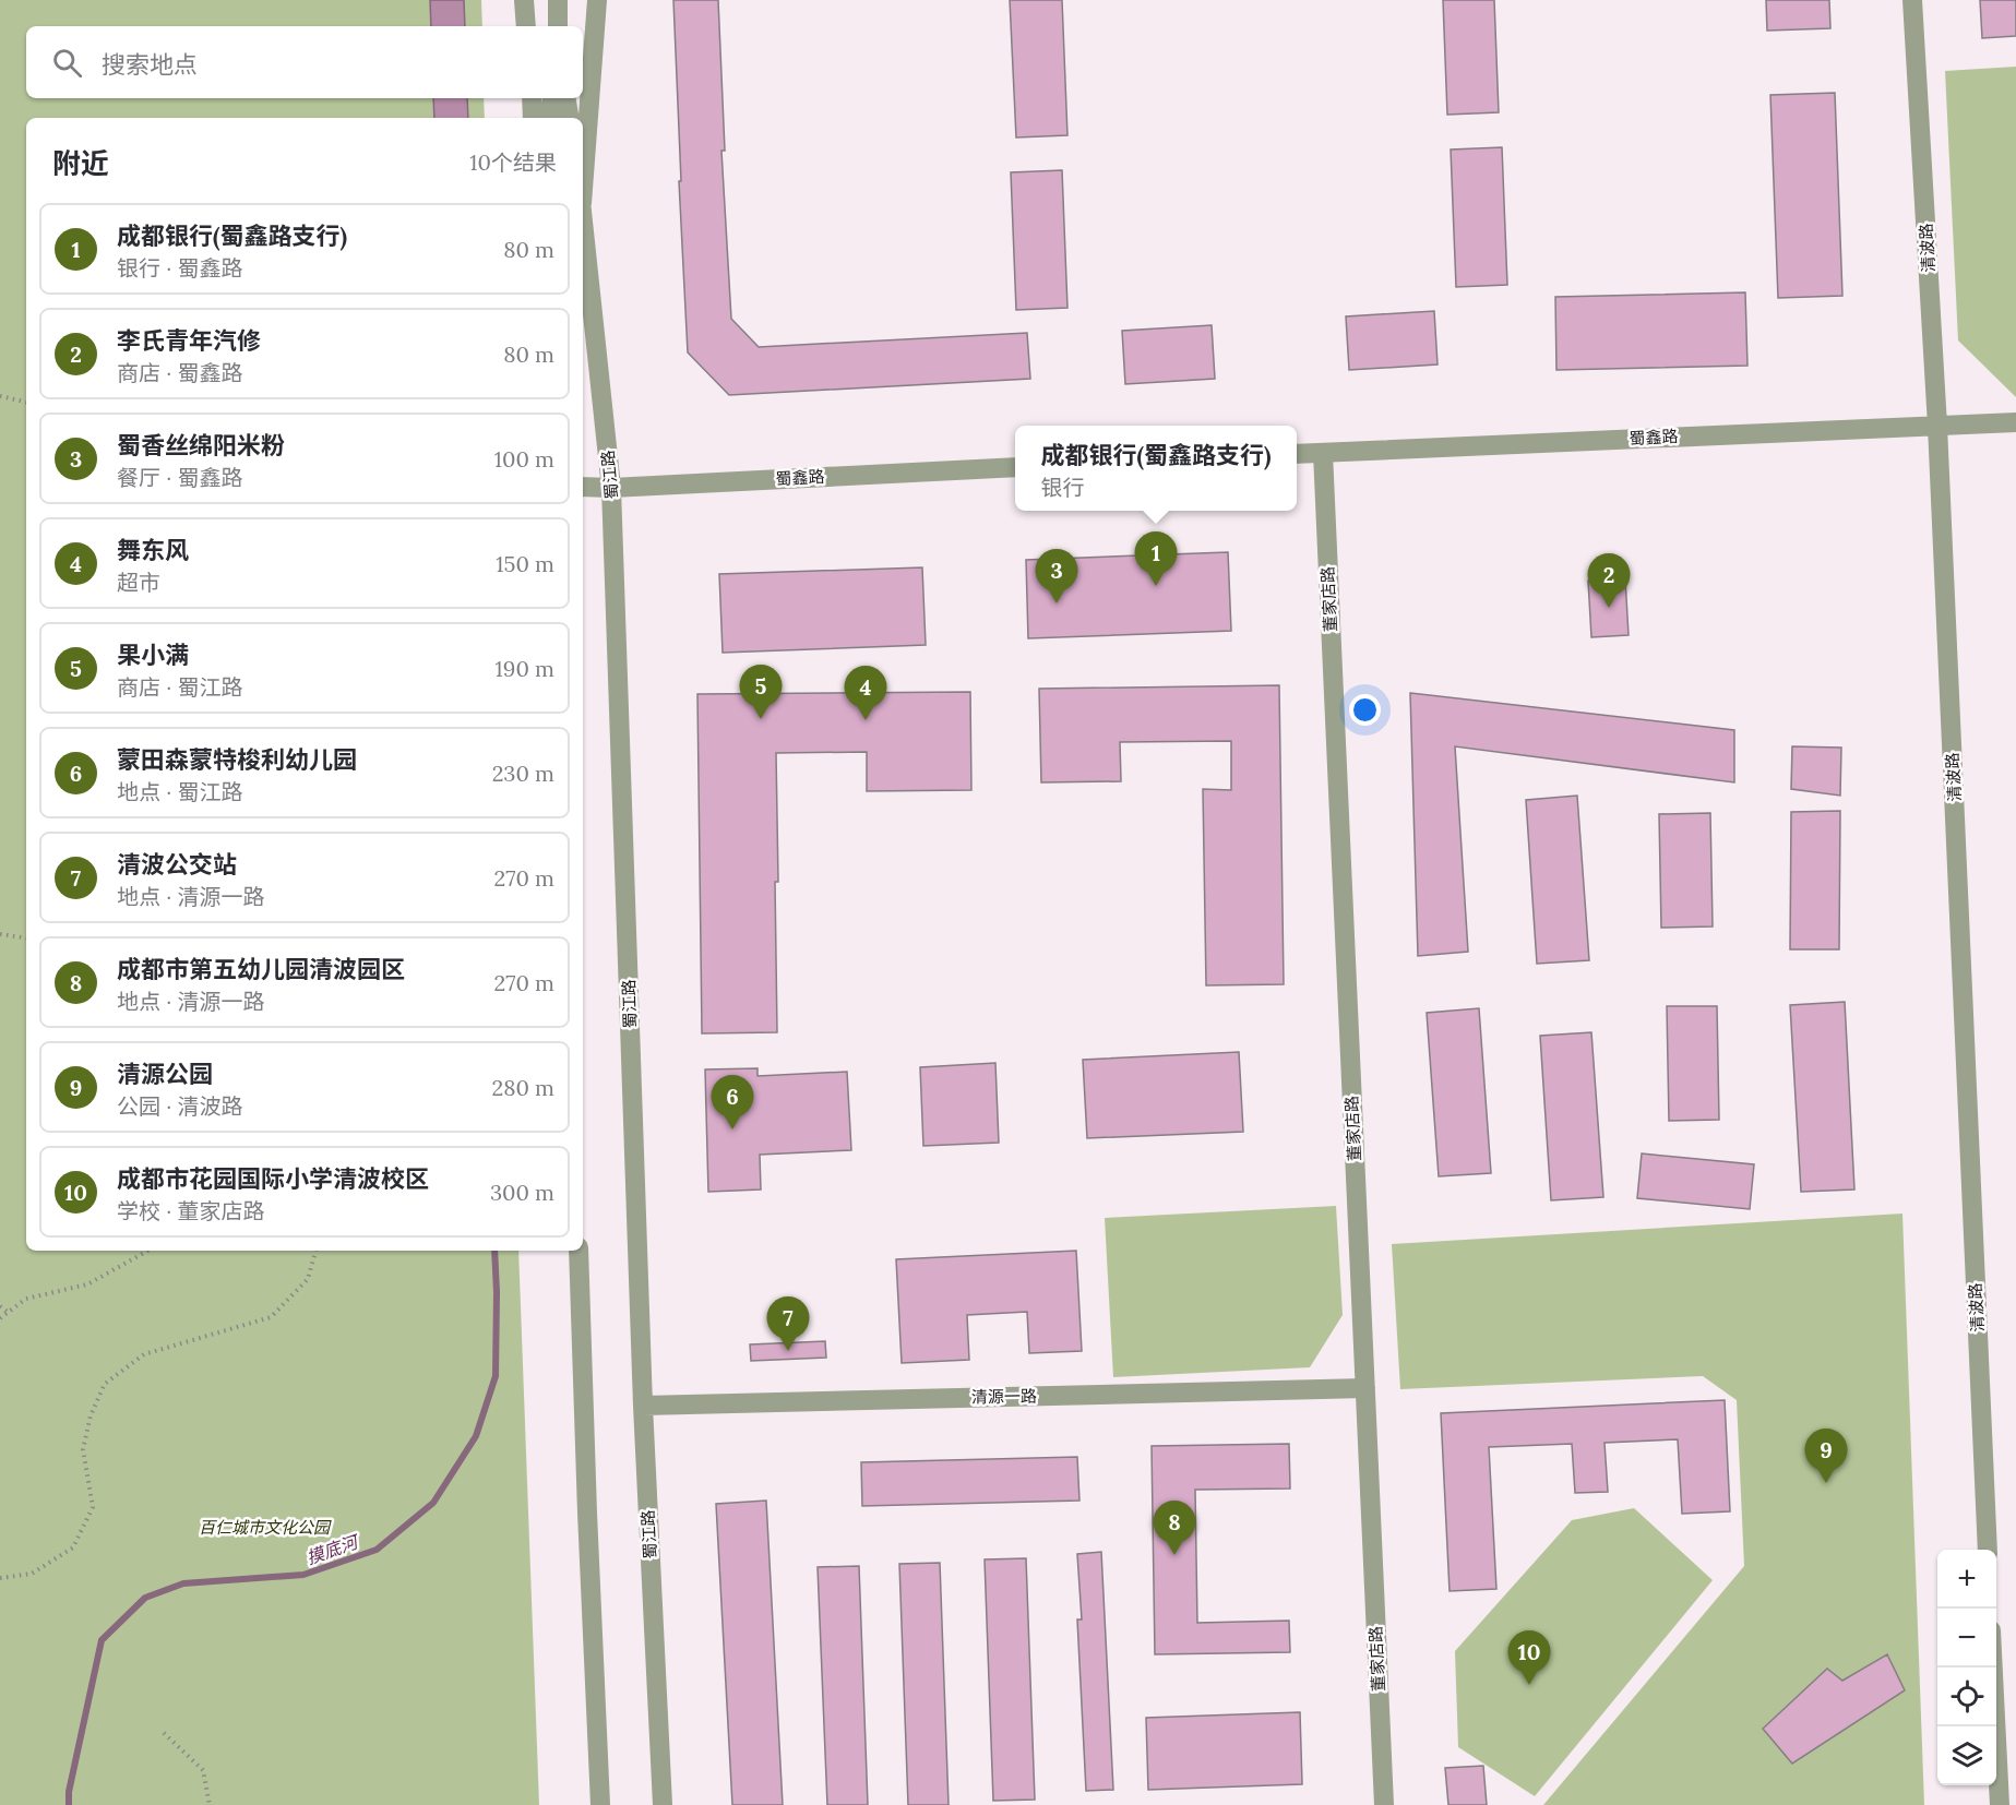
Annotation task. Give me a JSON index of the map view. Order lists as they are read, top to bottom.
{
  "streets": {
    "street": [
      "清波路",
      "蜀鑫路",
      "蜀江路",
      "董家店路",
      "清源一路"
    ]
  },
  "crossings": [
    ["清波路", "蜀鑫路"],
    ["蜀鑫路", "蜀江路"],
    ["蜀鑫路", "董家店路"],
    ["蜀江路", "清源一路"],
    ["董家店路", "清源一路"]
  ],
  "water": ["摸底河"],
  "parks": ["百仁城市文化公园"],
  "page": {
    "search": "搜索地点",
    "heading": ["附近", "10个结果"],
    "list": [
      {
        "mark": "1",
        "name": "成都银行(蜀鑫路支行)",
        "note": "银行 · 蜀鑫路",
        "value": "80 m"
      },
      {
        "mark": "2",
        "name": "李氏青年汽修",
        "note": "商店 · 蜀鑫路",
        "value": "80 m"
      },
      {
        "mark": "3",
        "name": "蜀香丝绵阳米粉",
        "note": "餐厅 · 蜀鑫路",
        "value": "100 m"
      },
      {
        "mark": "4",
        "name": "舞东风",
        "note": "超市",
        "value": "150 m"
      },
      {
        "mark": "5",
        "name": "果小满",
        "note": "商店 · 蜀江路",
        "value": "190 m"
      },
      {
        "mark": "6",
        "name": "蒙田森蒙特梭利幼儿园",
        "note": "地点 · 蜀江路",
        "value": "230 m"
      },
      {
        "mark": "7",
        "name": "清波公交站",
        "note": "地点 · 清源一路",
        "value": "270 m"
      },
      {
        "mark": "8",
        "name": "成都市第五幼儿园清波园区",
        "note": "地点 · 清源一路",
        "value": "270 m"
      },
      {
        "mark": "9",
        "name": "清源公园",
        "note": "公园 · 清波路",
        "value": "280 m"
      },
      {
        "mark": "10",
        "name": "成都市花园国际小学清波校区",
        "note": "学校 · 董家店路",
        "value": "300 m"
      }
    ],
    "popup": ["成都银行(蜀鑫路支行)", "银行"],
    "pins": [
      "1",
      "3",
      "2",
      "5",
      "4",
      "6",
      "7",
      "9",
      "8",
      "10"
    ],
    "map_buttons": ["+", "−"]
  }
}
